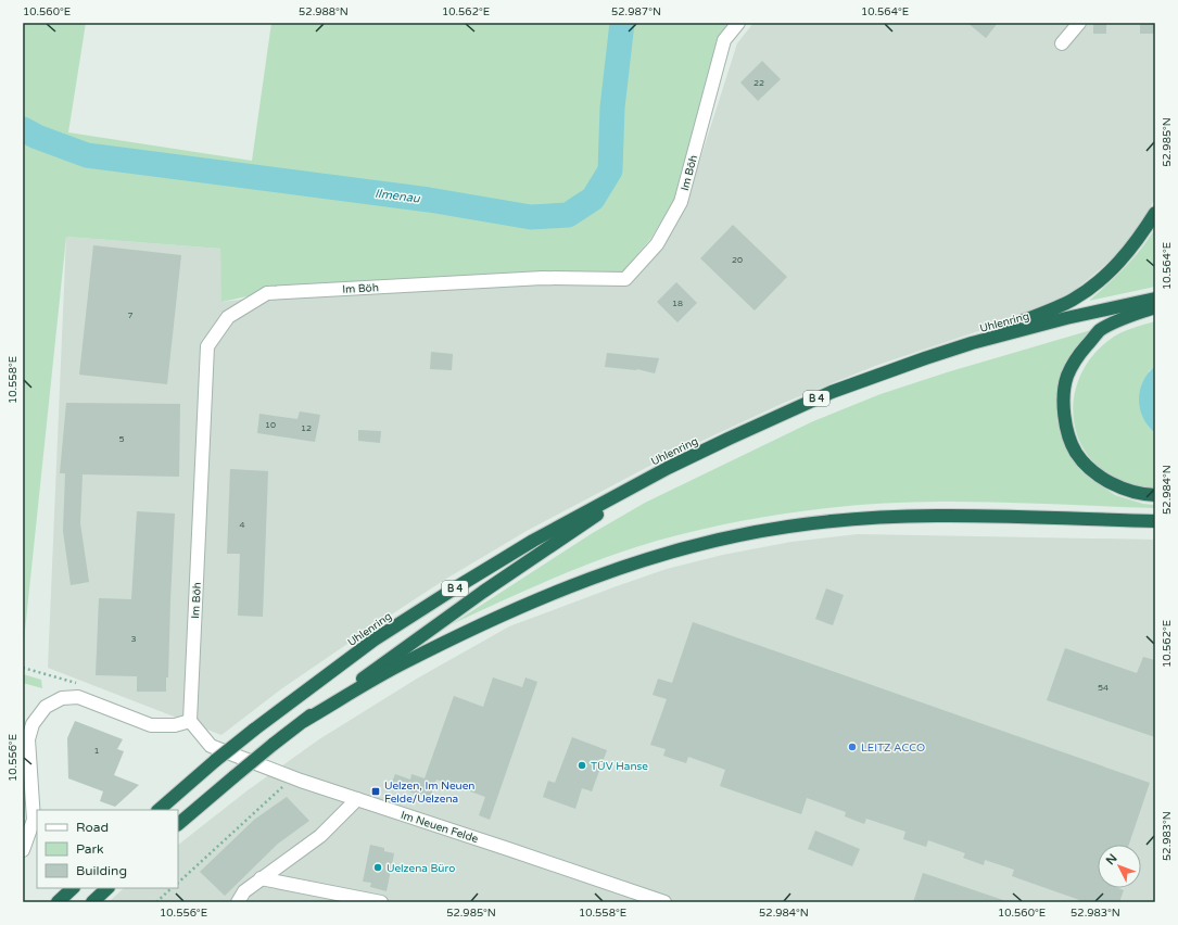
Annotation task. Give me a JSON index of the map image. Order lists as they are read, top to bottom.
{
  "streets": {
    "highway": ["Uhlenring", "B 4"],
    "street": ["Im Böh", "Im Neuen Felde"]
  },
  "crossings": [
    ["Im Böh", "Im Neuen Felde"],
    ["Uhlenring", "B 4"]
  ],
  "water": ["Ilmenau"],
  "places": {
    "other": ["LEITZ ACCO", "TÜV Hanse", "Uelzena Büro"],
    "transit": ["Uelzen, Im Neuen Felde/Uelzena"]
  },
  "house_numbers": [
    "22",
    "20",
    "18",
    "7",
    "10",
    "12",
    "5",
    "4",
    "3",
    "54",
    "1"
  ],
  "legend": ["Road", "Park", "Building"],
  "north": "top left",
  "coordinates": [
    "10.560°E",
    "52.988°N",
    "10.562°E",
    "52.987°N",
    "10.564°E",
    "52.985°N",
    "10.558°E",
    "52.984°N",
    "10.556°E",
    "52.983°N"
  ]
}
